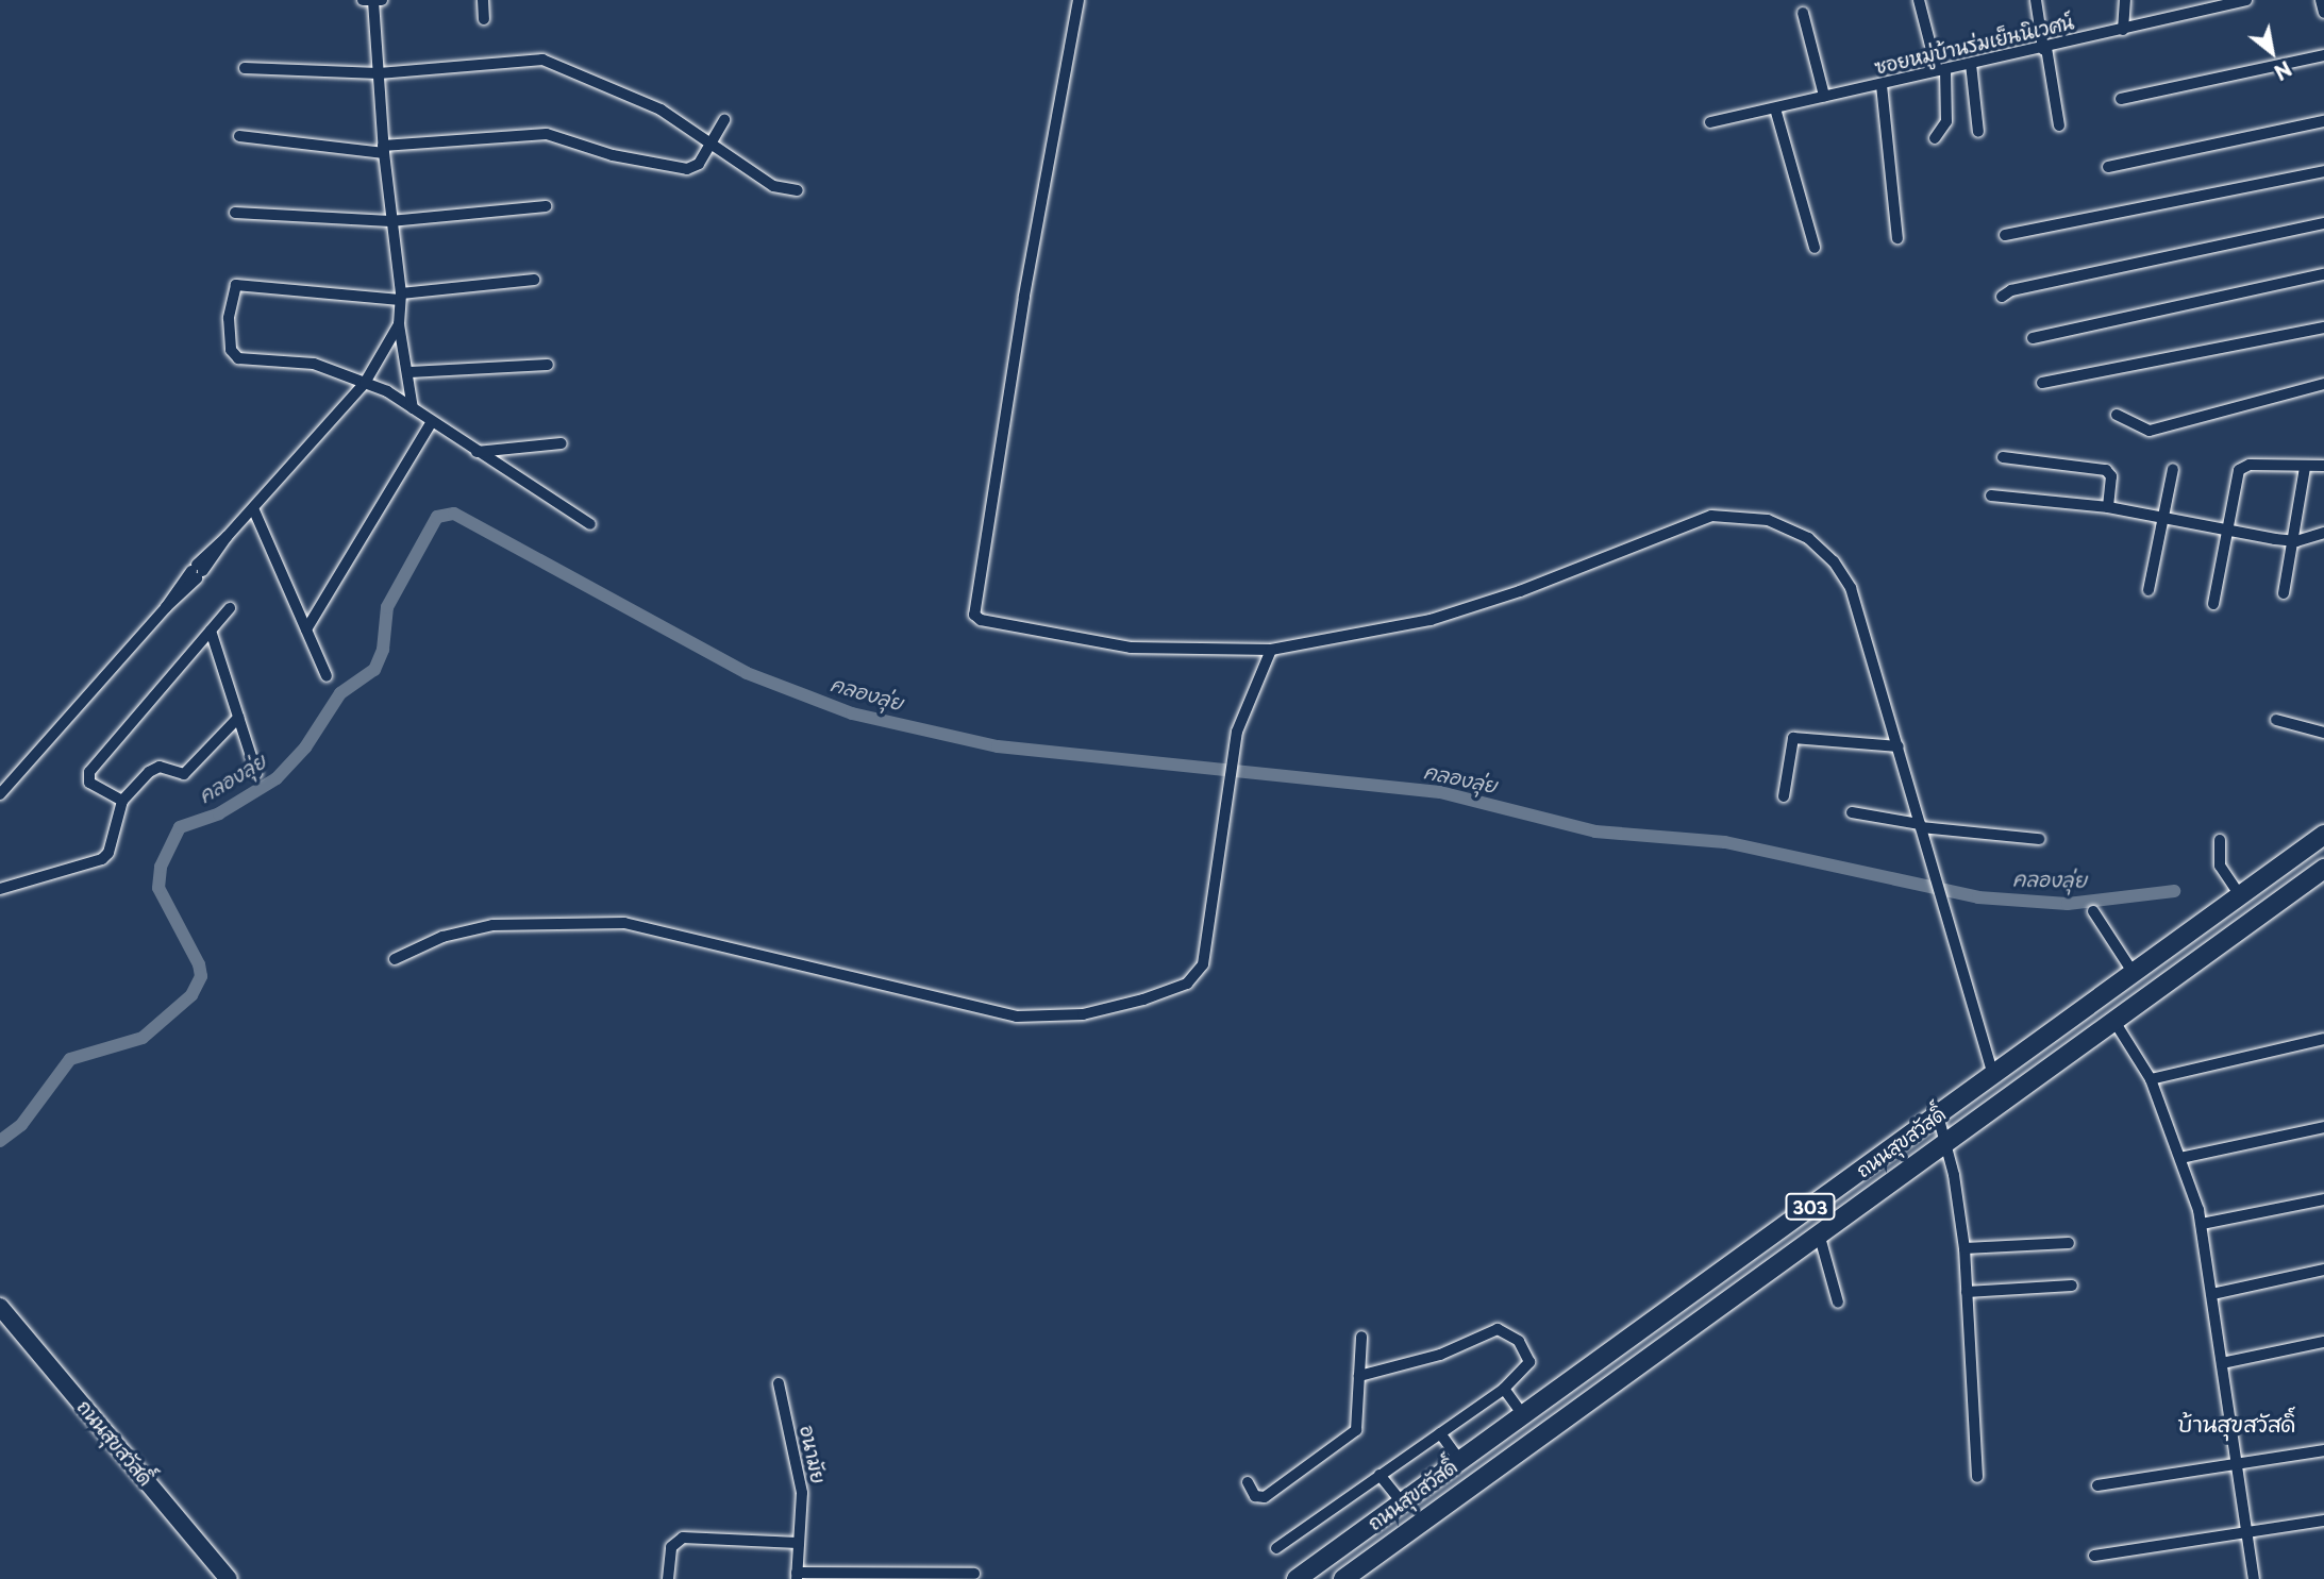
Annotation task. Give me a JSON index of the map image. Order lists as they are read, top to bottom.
{
  "streets": {
    "main road": ["ถนนสุขสวัสดิ์", "303"],
    "street": ["ซอยหมู่บ้านร่มเย็นนิเวศน์", "อนามัย"]
  },
  "districts": ["บ้านสุขสวัสดิ์"],
  "water": ["คลองลุ่ย"],
  "north": "bottom right"
}
